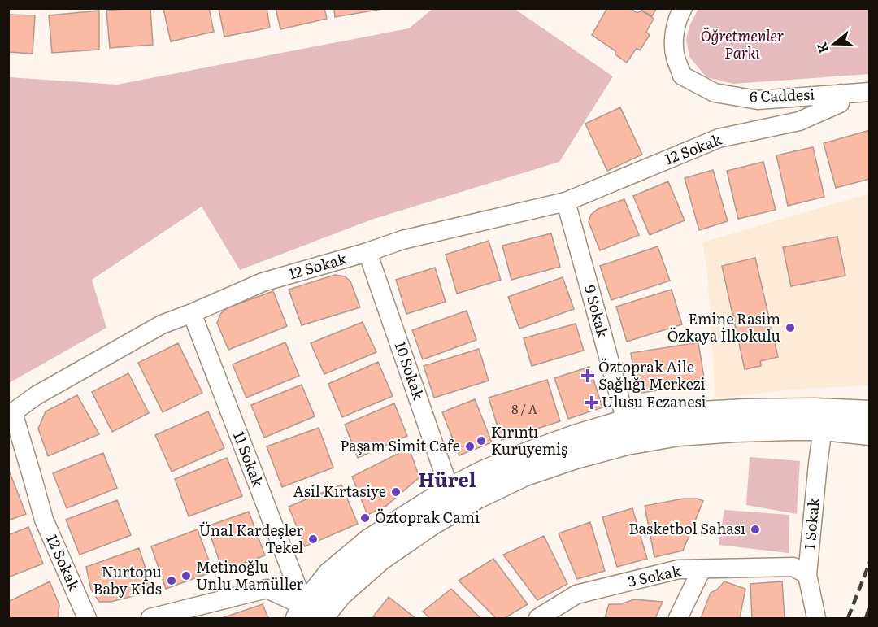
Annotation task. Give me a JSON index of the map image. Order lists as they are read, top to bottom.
{
  "streets": {
    "street": [
      "6 Caddesi",
      "12 Sokak",
      "9 Sokak",
      "10 Sokak",
      "11 Sokak",
      "1 Sokak",
      "3 Sokak"
    ]
  },
  "crossings": [
    ["6 Caddesi", "12 Sokak"],
    ["12 Sokak", "9 Sokak"],
    ["12 Sokak", "10 Sokak"],
    ["12 Sokak", "11 Sokak"],
    ["1 Sokak", "3 Sokak"]
  ],
  "districts": ["Hürel"],
  "parks": ["Öğretmenler Parkı"],
  "places": {
    "other": [
      "Emine Rasim Özkaya İlkokulu",
      "Kırıntı Kuruyemiş",
      "Paşam Simit Cafe",
      "Asil Kırtasiye",
      "Öztoprak Cami",
      "Basketbol Sahası",
      "Ünal Kardeşler Tekel",
      "Metinoğlu Unlu Mamüller",
      "Nurtopu Baby Kids"
    ],
    "health": ["Öztoprak Aile Sağlığı Merkezi", "Ulusu Eczanesi"]
  },
  "house_numbers": ["8 / A"],
  "north": "left"
}
